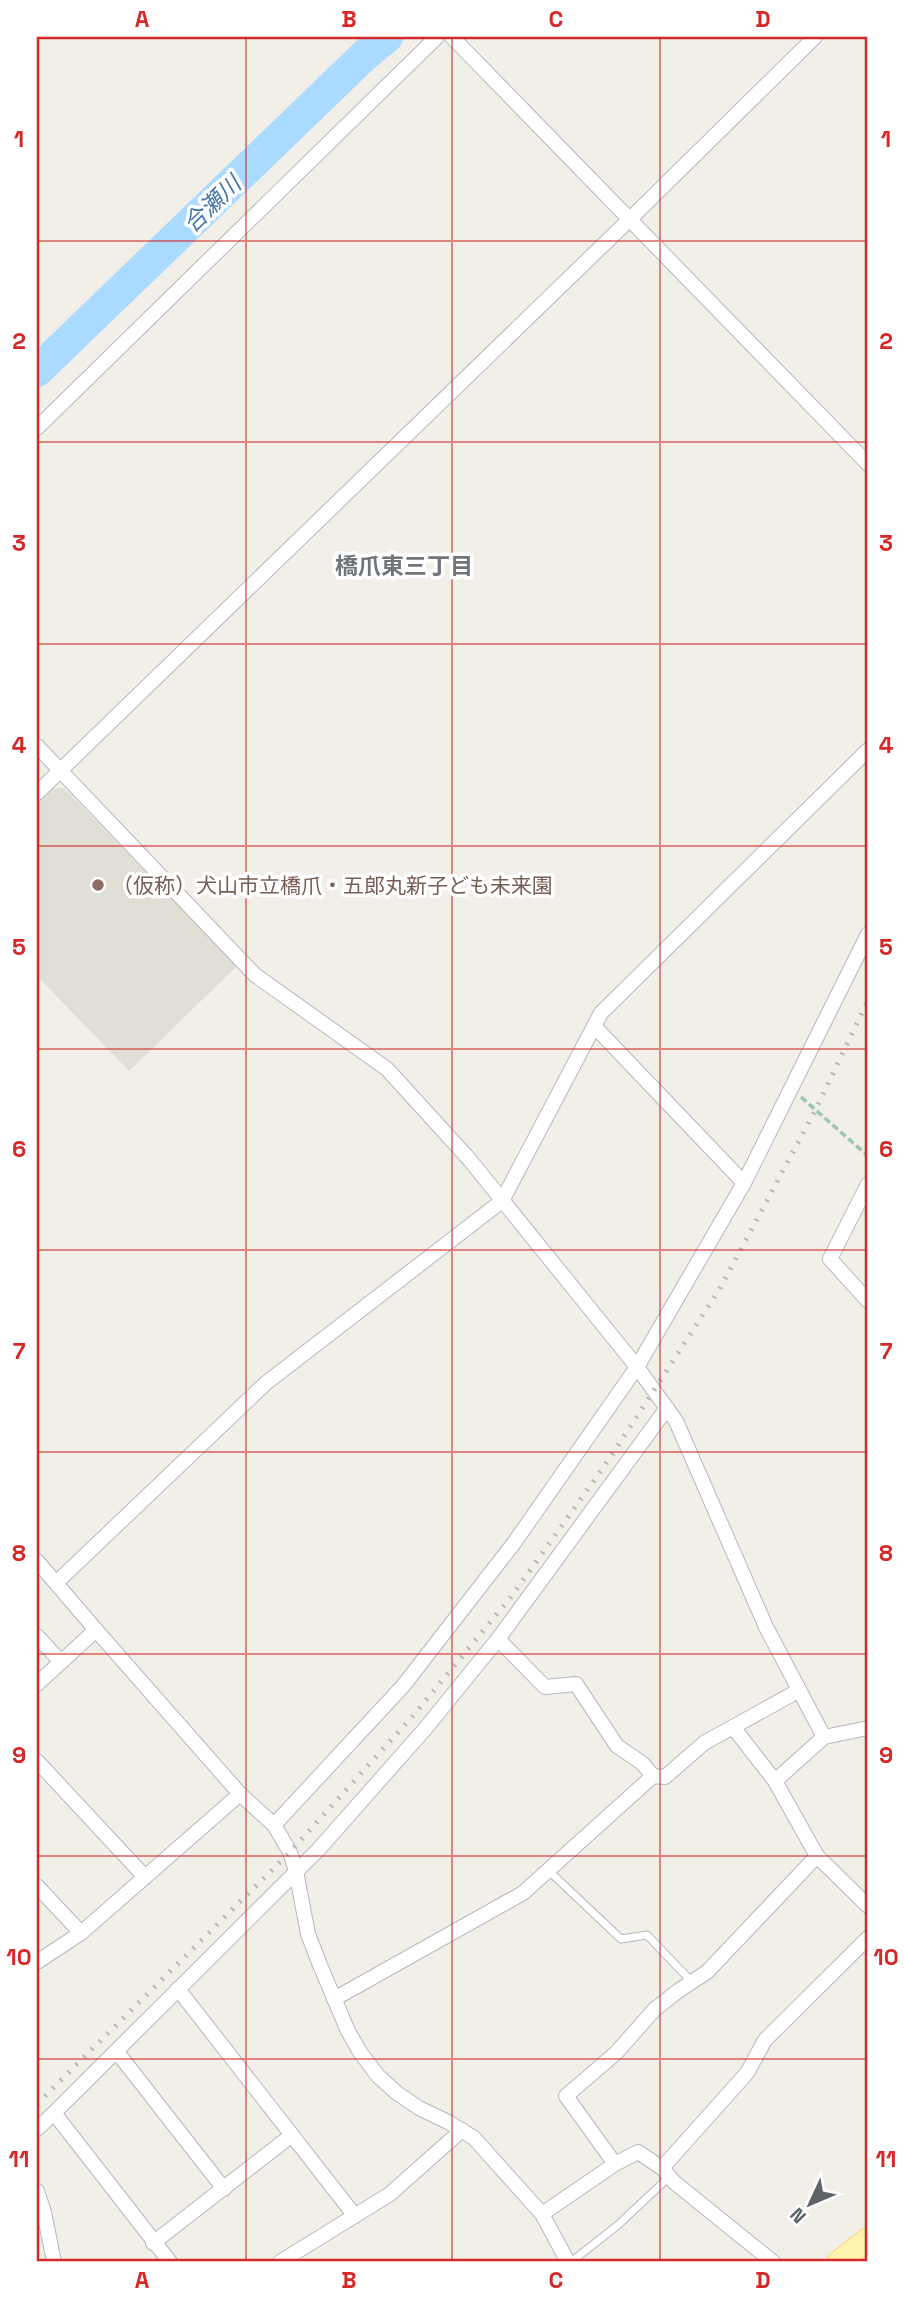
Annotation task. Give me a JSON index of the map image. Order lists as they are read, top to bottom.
{
  "districts": ["橋爪東三丁目"],
  "water": ["合瀬川"],
  "places": ["（仮称）犬山市立橋爪・五郎丸新子ども未来園"],
  "north": "bottom left",
  "grid": {
    "columns": [
      "A",
      "B",
      "C",
      "D"
    ],
    "rows": [
      "1",
      "2",
      "3",
      "4",
      "5",
      "6",
      "7",
      "8",
      "9",
      "10",
      "11"
    ]
  }
}
